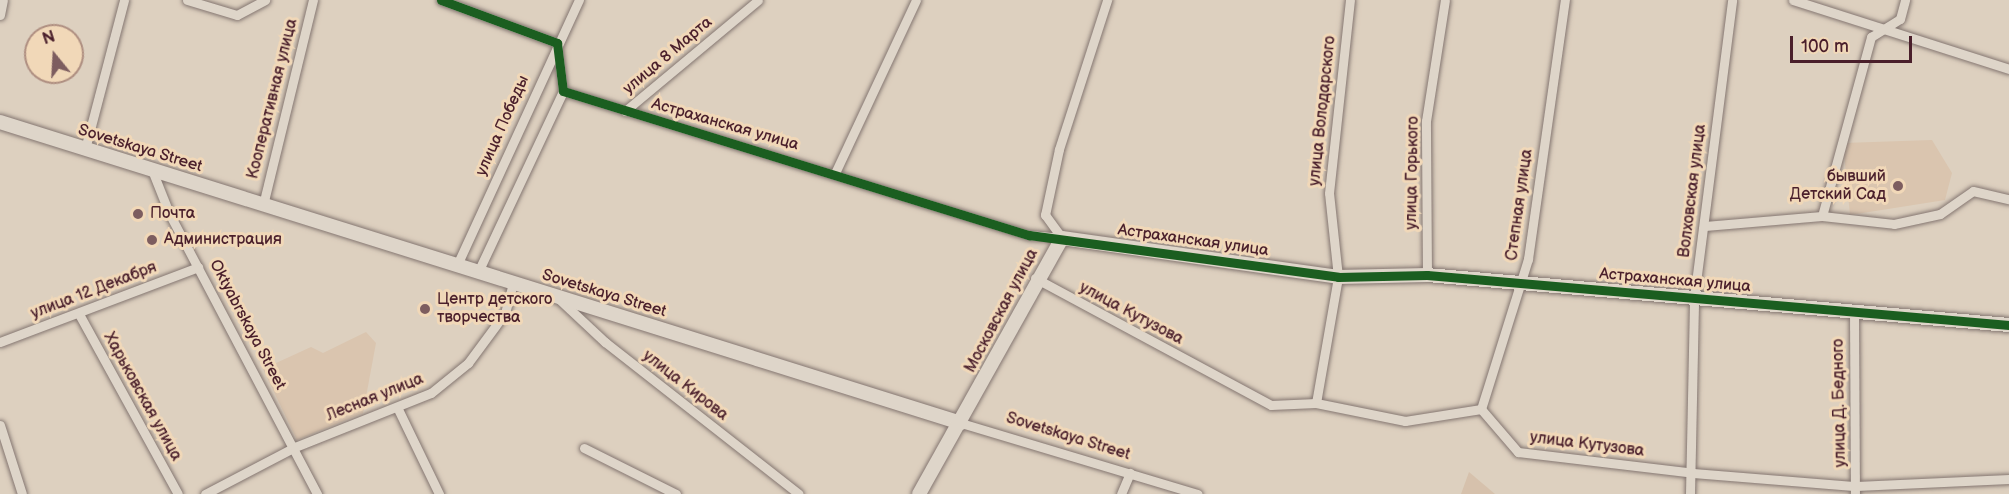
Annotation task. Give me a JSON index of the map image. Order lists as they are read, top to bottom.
{
  "streets": {
    "street": [
      "улица 8 Марта",
      "Кооперативная улица",
      "улица Володарского",
      "Астраханская улица",
      "улица Победы",
      "Sovetskaya Street",
      "улица Горького",
      "Волховская улица",
      "Степная улица",
      "улица 12 Декабря",
      "Московская улица",
      "улица Кутузова",
      "Oktyabrskaya Street",
      "улица Кирова",
      "Харьковская улица",
      "Лесная улица",
      "улица Д. Бедного"
    ]
  },
  "crossings": [
    ["улица 8 Марта", "Астраханская улица"],
    ["Кооперативная улица", "Sovetskaya Street"],
    ["улица Володарского", "Астраханская улица"],
    ["улица Володарского", "улица Кутузова"],
    ["Астраханская улица", "улица Горького"],
    ["Астраханская улица", "Волховская улица"],
    ["Астраханская улица", "Степная улица"],
    ["Астраханская улица", "Московская улица"],
    ["Астраханская улица", "улица Д. Бедного"],
    ["улица Победы", "Sovetskaya Street"],
    ["Sovetskaya Street", "Московская улица"],
    ["Sovetskaya Street", "Oktyabrskaya Street"],
    ["Sovetskaya Street", "улица Кирова"],
    ["Sovetskaya Street", "Лесная улица"],
    ["Волховская улица", "улица Кутузова"],
    ["Степная улица", "улица Кутузова"],
    ["улица 12 Декабря", "Oktyabrskaya Street"],
    ["улица 12 Декабря", "Харьковская улица"],
    ["Московская улица", "улица Кутузова"],
    ["улица Кутузова", "улица Д. Бедного"],
    ["Oktyabrskaya Street", "Лесная улица"]
  ],
  "places": [
    "бывший Детский Сад",
    "Почта",
    "Администрация",
    "Центр детского творчества"
  ],
  "scale_bar": "100 m",
  "north": "top"
}
